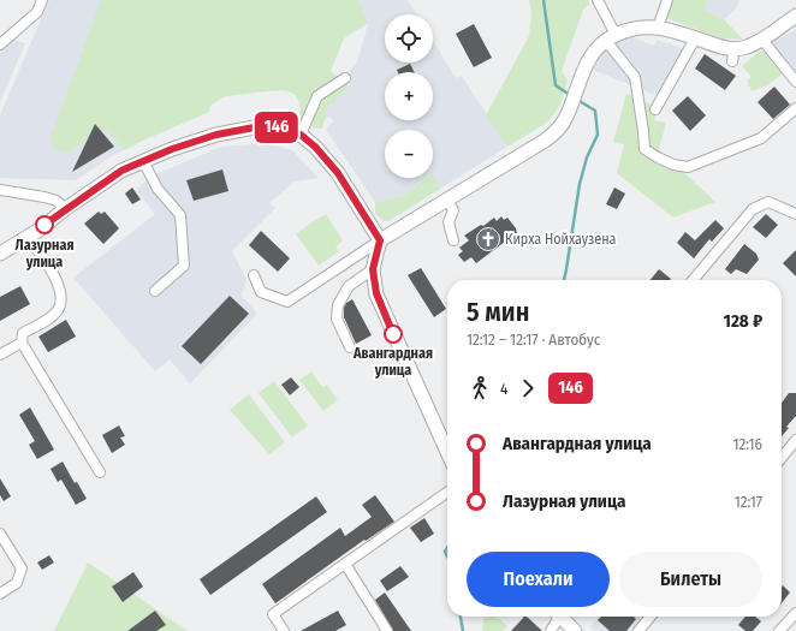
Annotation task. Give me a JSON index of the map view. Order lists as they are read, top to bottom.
{
  "places": {
    "other": ["Лазурная улица", "Авангардная улица"],
    "church": ["Кирха Нойхаузена"]
  },
  "lines": ["bus line 146"],
  "page": {
    "on_map": "146",
    "map_buttons": ["+", "−"],
    "heading": ["5 мин", "12:12 – 12:17 · Автобус", "128 ₽"],
    "legs": ["4", "146"],
    "list": [
      {
        "name": "Авангардная улица",
        "value": "12:16"
      },
      {
        "name": "Лазурная улица",
        "value": "12:17"
      }
    ],
    "buttons": ["Поехали", "Билеты"]
  }
}
